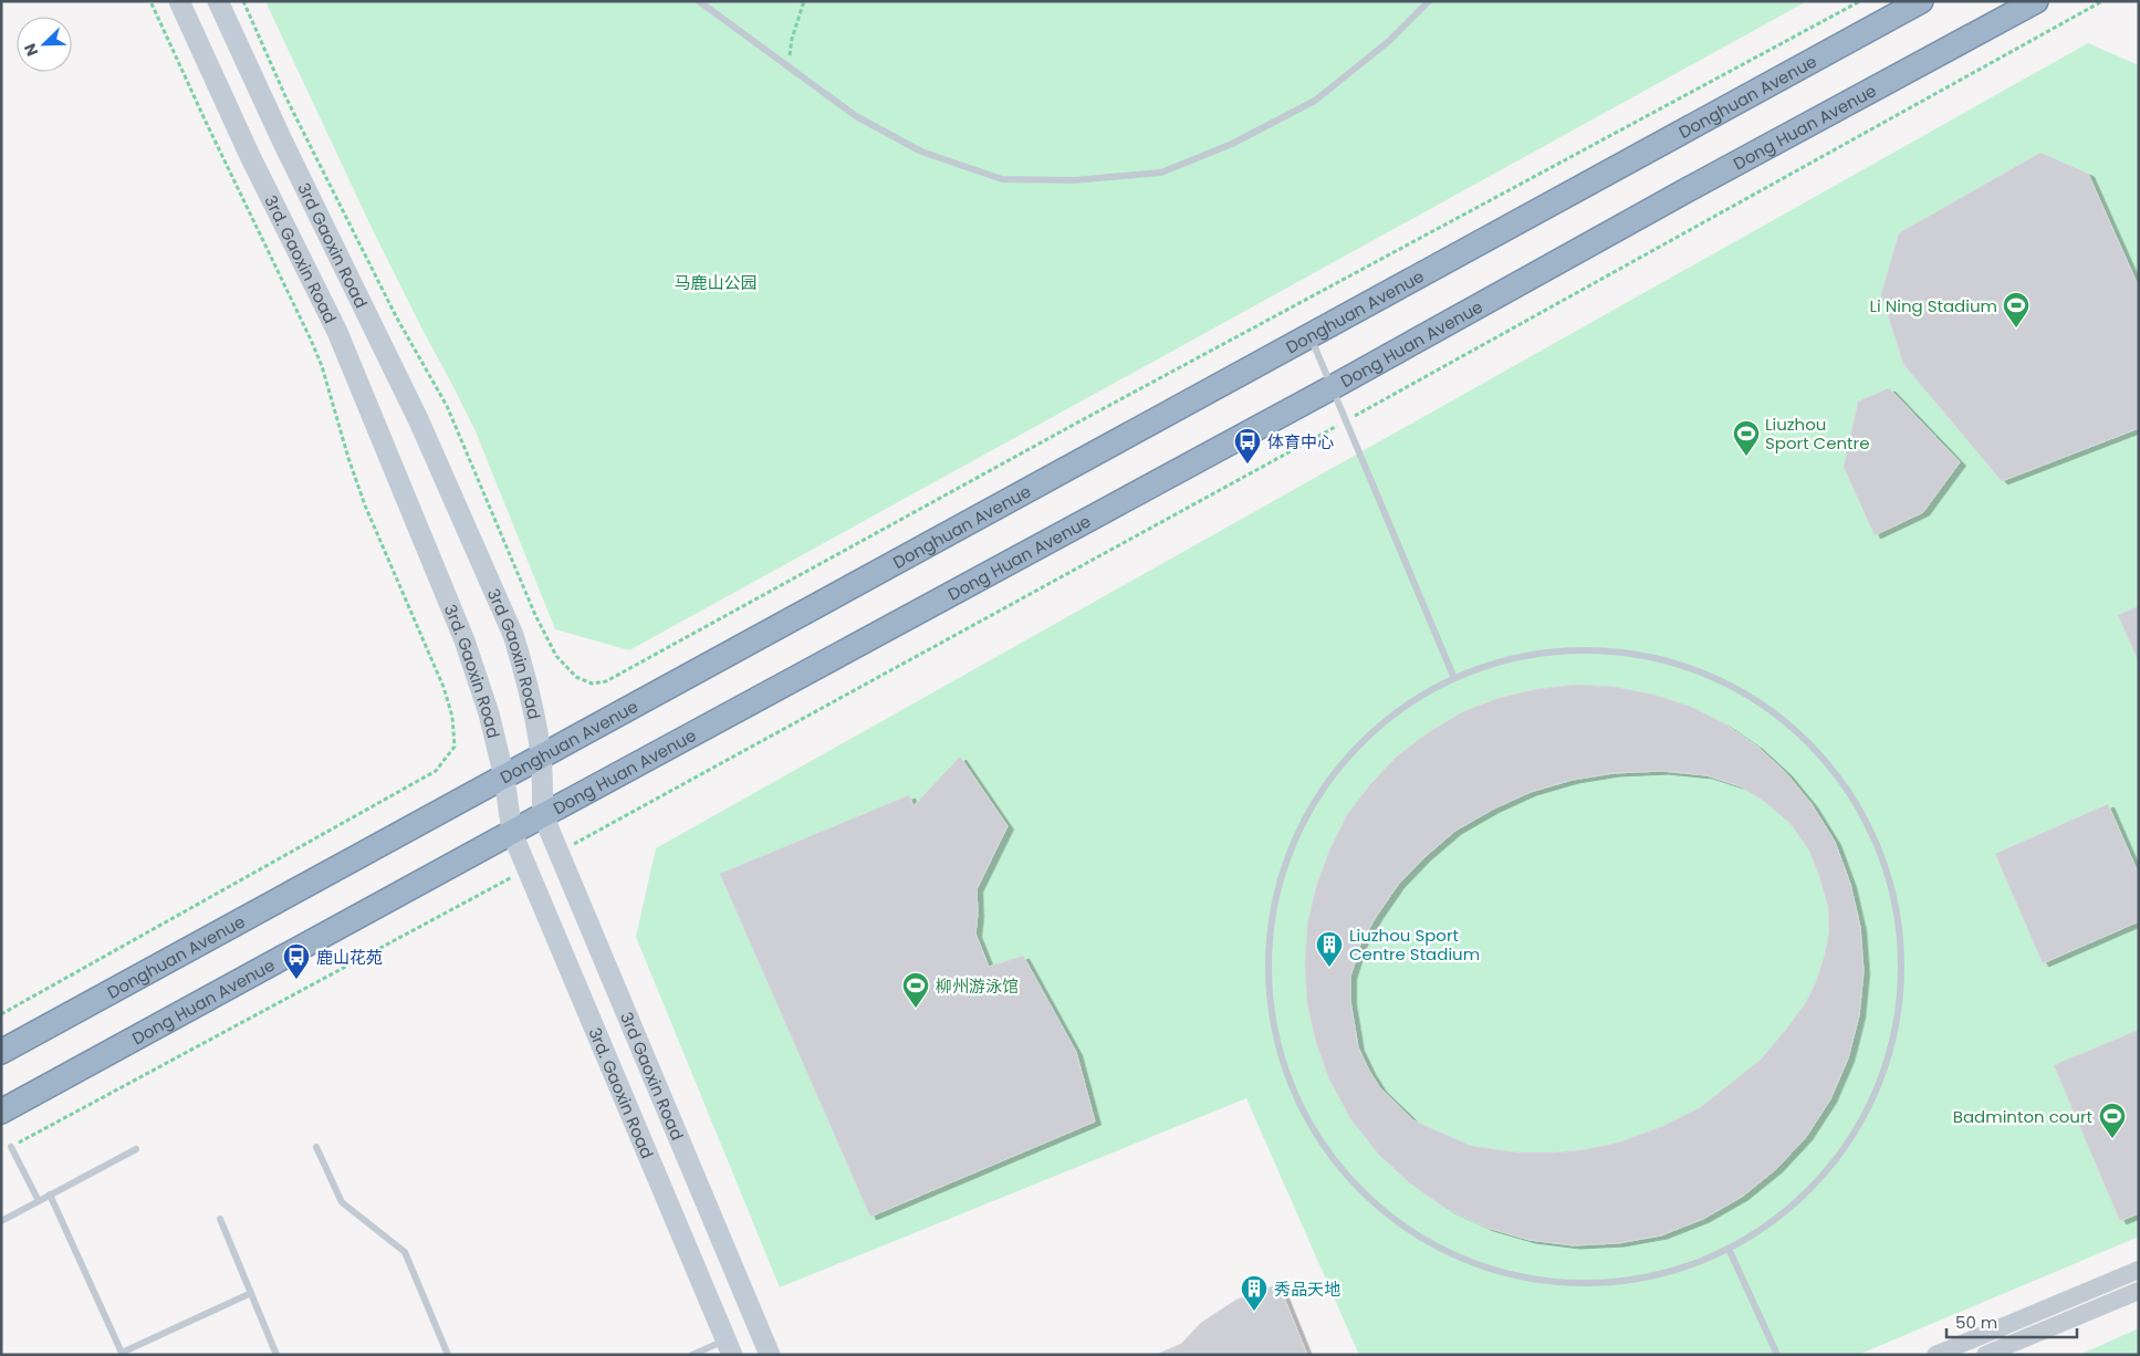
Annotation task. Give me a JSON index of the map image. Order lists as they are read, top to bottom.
{
  "streets": {
    "highway": ["Donghuan Avenue", "Dong Huan Avenue"],
    "main road": ["3rd Gaoxin Road", "3rd. Gaoxin Road"]
  },
  "crossings": [
    ["Donghuan Avenue", "3rd Gaoxin Road"],
    ["Donghuan Avenue", "3rd. Gaoxin Road"],
    ["Dong Huan Avenue", "3rd Gaoxin Road"],
    ["Dong Huan Avenue", "3rd. Gaoxin Road"]
  ],
  "parks": ["马鹿山公园"],
  "places": {
    "sports": [
      "Li Ning Stadium",
      "Liuzhou Sport Centre",
      "柳州游泳馆",
      "Badminton court"
    ],
    "bus stop": ["体育中心", "鹿山花苑"],
    "building": ["Liuzhou Sport Centre Stadium", "秀品天地"]
  },
  "scale_bar": "50 m",
  "north": "bottom left"
}
